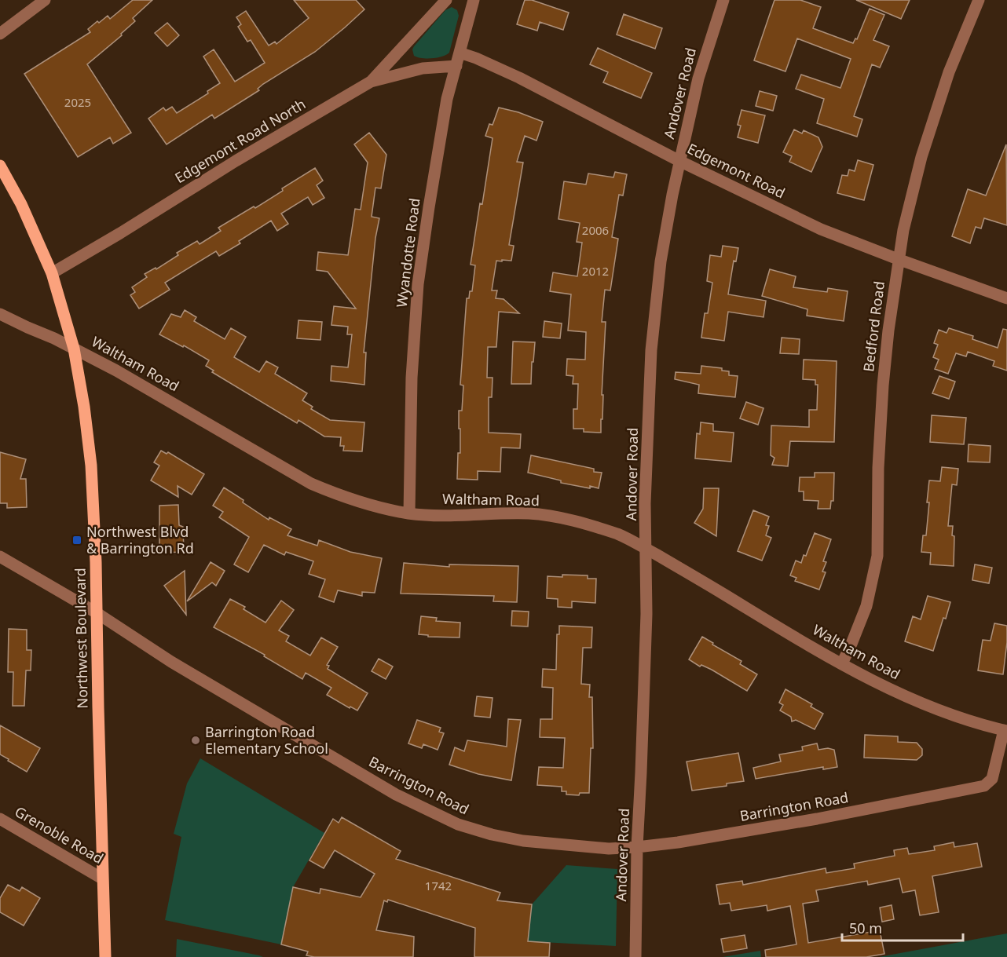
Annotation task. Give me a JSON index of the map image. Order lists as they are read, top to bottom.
{
  "streets": {
    "main road": ["Northwest Boulevard"],
    "street": [
      "Andover Road",
      "Edgemont Road North",
      "Edgemont Road",
      "Wyandotte Road",
      "Bedford Road",
      "Waltham Road",
      "Barrington Road",
      "Grenoble Road"
    ]
  },
  "crossings": [
    ["Andover Road", "Edgemont Road"],
    ["Andover Road", "Waltham Road"],
    ["Andover Road", "Barrington Road"],
    ["Edgemont Road North", "Wyandotte Road"],
    ["Edgemont Road North", "Northwest Boulevard"],
    ["Edgemont Road", "Wyandotte Road"],
    ["Edgemont Road", "Bedford Road"],
    ["Wyandotte Road", "Waltham Road"],
    ["Bedford Road", "Waltham Road"],
    ["Waltham Road", "Northwest Boulevard"],
    ["Waltham Road", "Barrington Road"],
    ["Northwest Boulevard", "Barrington Road"],
    ["Northwest Boulevard", "Grenoble Road"]
  ],
  "places": {
    "transit": ["Northwest Blvd & Barrington Rd"],
    "other": ["Barrington Road Elementary School"]
  },
  "house_numbers": [
    "2025",
    "2006",
    "2012",
    "1742"
  ],
  "scale_bar": "50 m"
}
